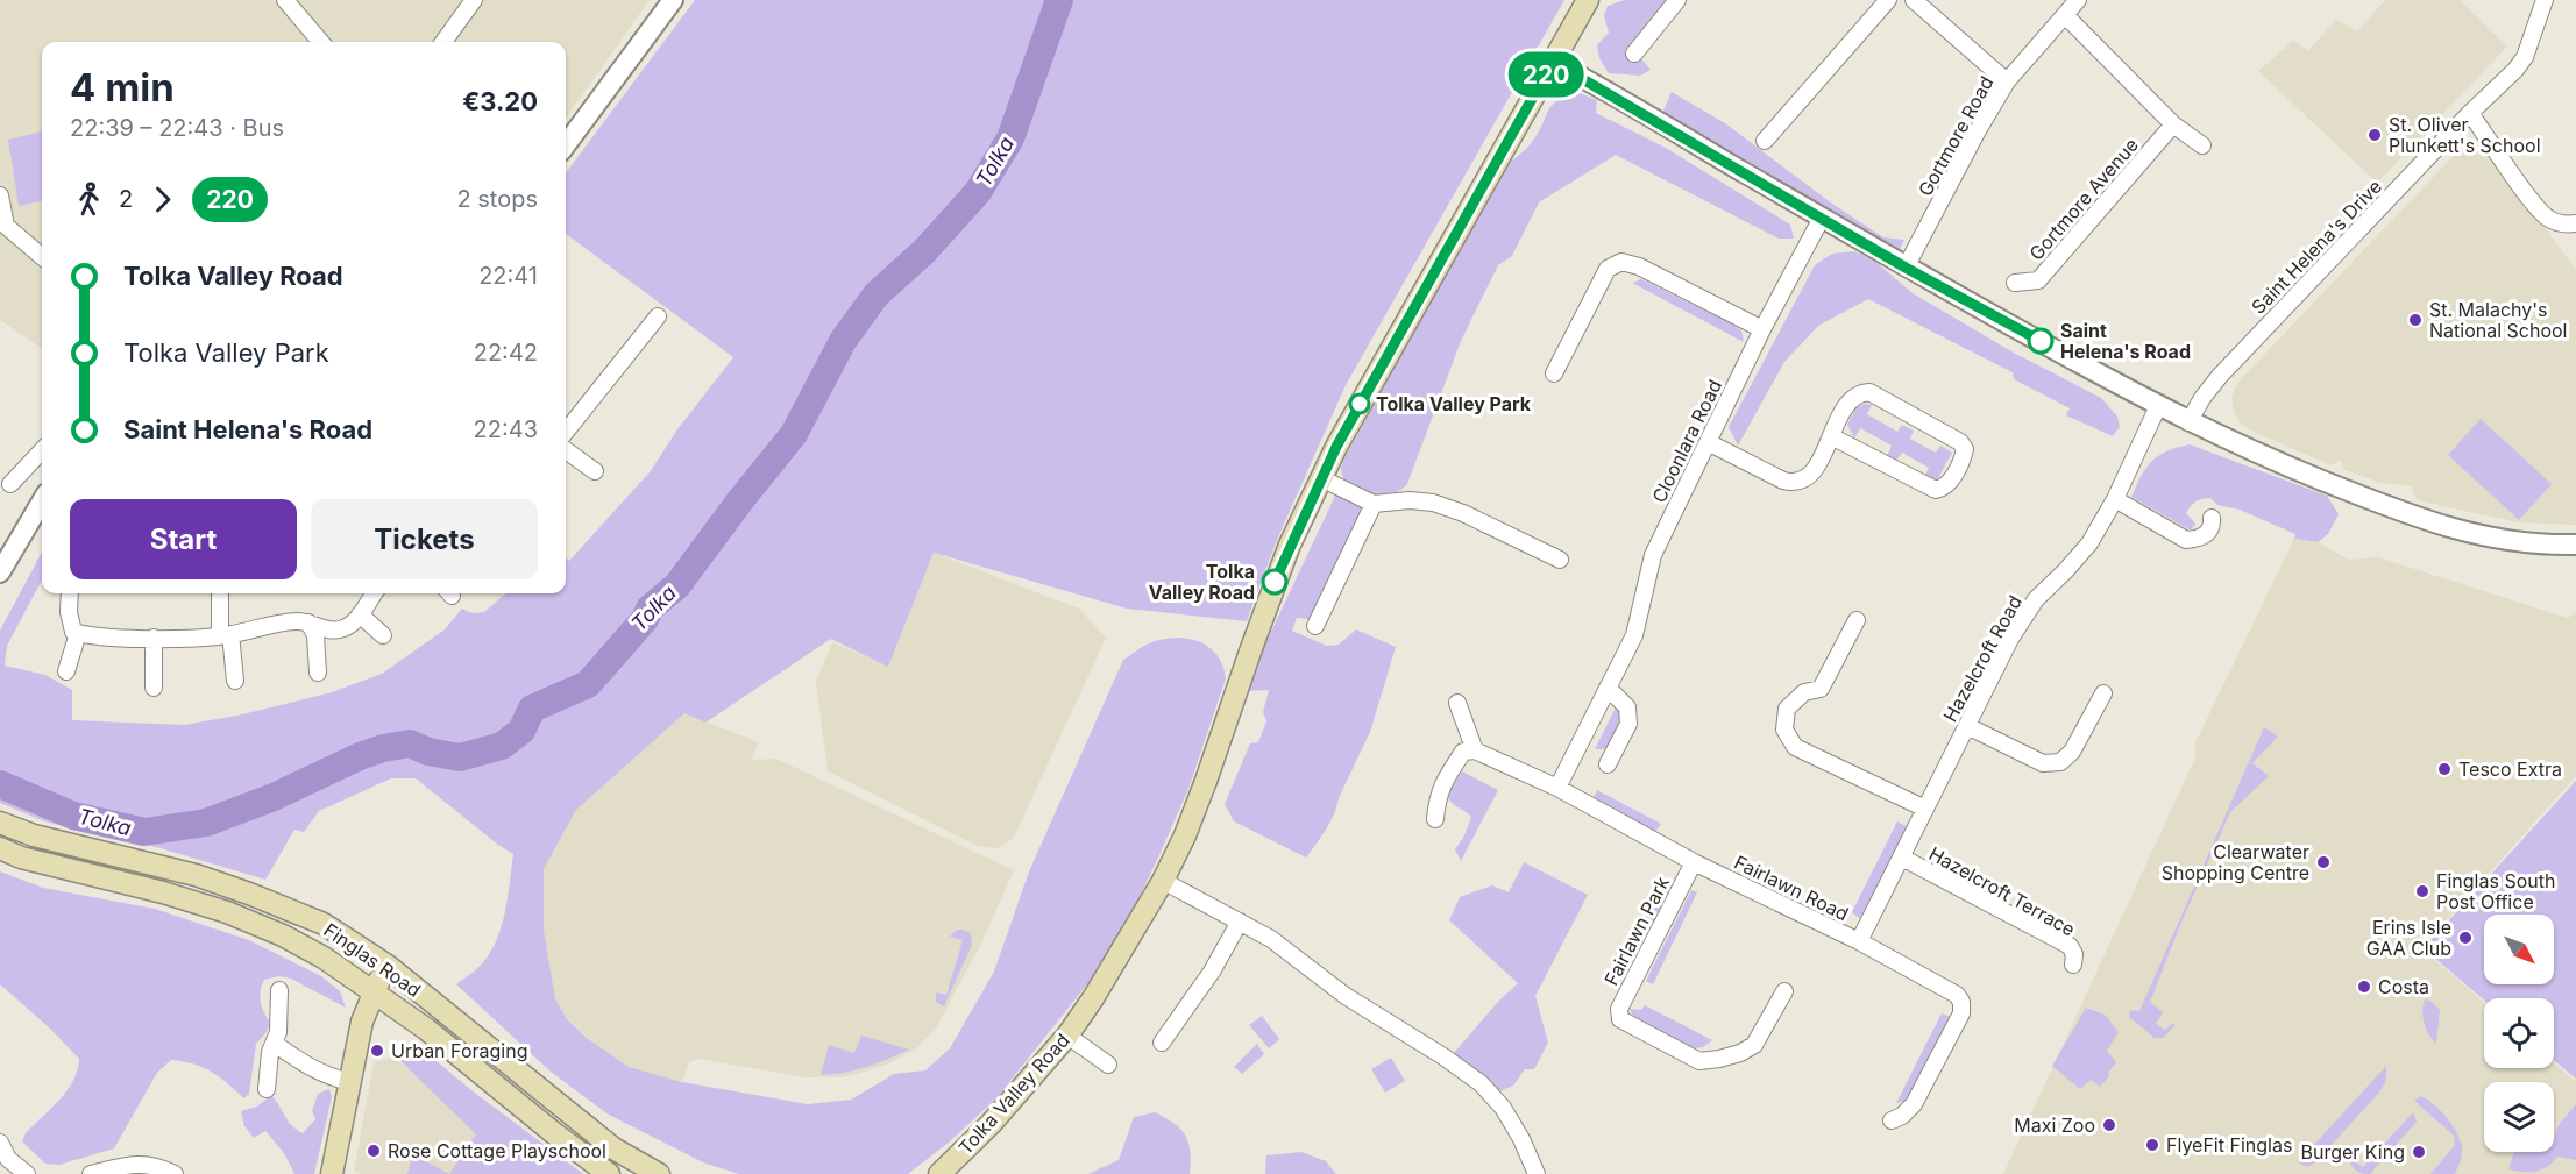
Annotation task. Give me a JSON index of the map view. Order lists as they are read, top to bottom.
{
  "streets": {
    "main road": ["Finglas Road", "Tolka Valley Road"],
    "street": [
      "Gortmore Road",
      "Gortmore Avenue",
      "Saint Helena's Drive",
      "Cloonlara Road",
      "Hazelcroft Road",
      "Fairlawn Road",
      "Hazelcroft Terrace",
      "Fairlawn Park"
    ]
  },
  "crossings": [
    ["Cloonlara Road", "Fairlawn Road"],
    ["Hazelcroft Road", "Fairlawn Road"],
    ["Hazelcroft Road", "Hazelcroft Terrace"],
    ["Fairlawn Road", "Fairlawn Park"]
  ],
  "water": ["Tolka"],
  "places": [
    "St. Oliver Plunkett's School",
    "St. Malachy's National School",
    "Saint Helena's Road",
    "Tolka Valley Park",
    "Tolka Valley Road",
    "Tesco Extra",
    "Clearwater Shopping Centre",
    "Finglas South Post Office",
    "Erins Isle GAA Club",
    "Costa",
    "Urban Foraging",
    "Maxi Zoo",
    "FlyeFit Finglas",
    "Rose Cottage Playschool",
    "Burger King"
  ],
  "lines": ["bus line 220"],
  "north": "bottom right",
  "page": {
    "on_map": "220",
    "heading": ["4 min", "22:39 – 22:43 · Bus", "€3.20"],
    "legs": ["2", "220", "2 stops"],
    "list": [
      {
        "name": "Tolka Valley Road",
        "value": "22:41"
      },
      {
        "name": "Tolka Valley Park",
        "value": "22:42"
      },
      {
        "name": "Saint Helena's Road",
        "value": "22:43"
      }
    ],
    "buttons": ["Start", "Tickets"]
  }
}
